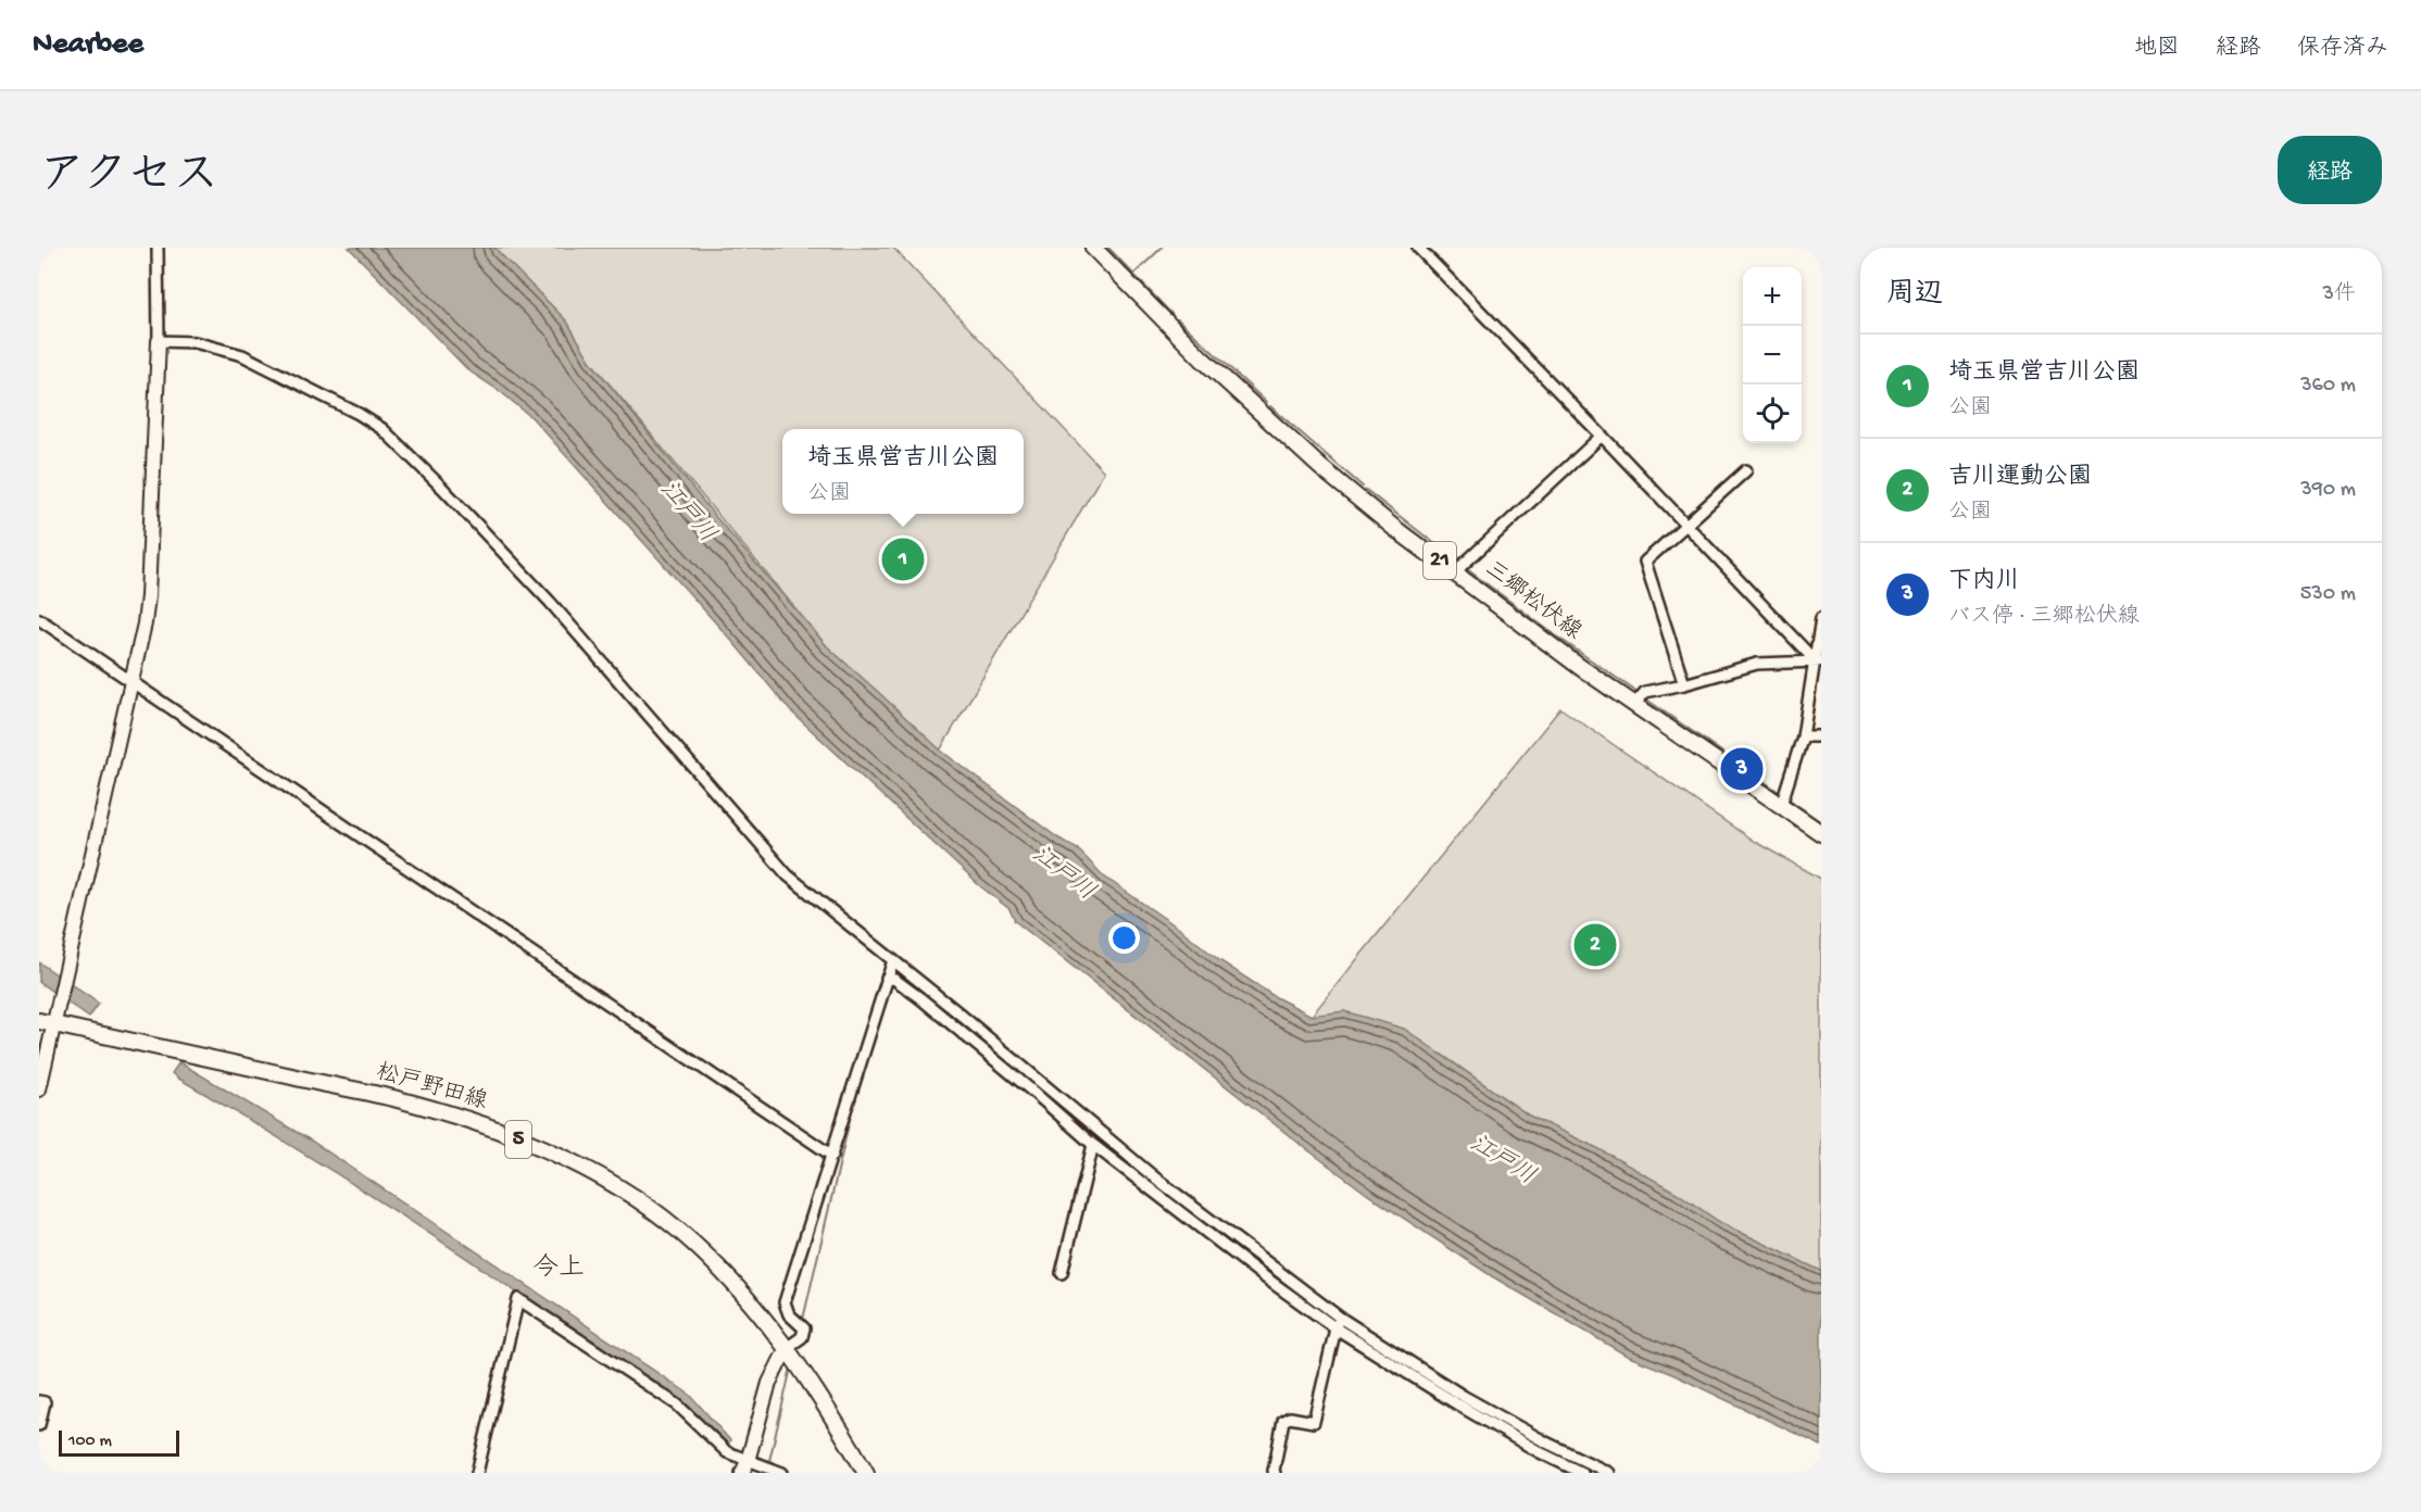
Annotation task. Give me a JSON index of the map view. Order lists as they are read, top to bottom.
{
  "streets": {
    "main road": [
      "21",
      "三郷松伏線",
      "松戸野田線",
      "5"
    ]
  },
  "districts": ["今上"],
  "water": ["江戸川"],
  "scale_bar": "100 m",
  "page": {
    "header": "Nearbee",
    "nav": ["地図", "経路", "保存済み"],
    "title": "アクセス",
    "buttons": "経路",
    "heading": ["周辺", "3件"],
    "map_buttons": ["+", "−"],
    "list": [
      {
        "mark": "1",
        "name": "埼玉県営吉川公園",
        "note": "公園",
        "value": "360 m"
      },
      {
        "mark": "2",
        "name": "吉川運動公園",
        "note": "公園",
        "value": "390 m"
      },
      {
        "mark": "3",
        "name": "下内川",
        "note": "バス停 · 三郷松伏線",
        "value": "530 m"
      }
    ],
    "popup": ["埼玉県営吉川公園", "公園"],
    "pins": ["1", "3", "2"],
    "scale": "100 m"
  }
}
